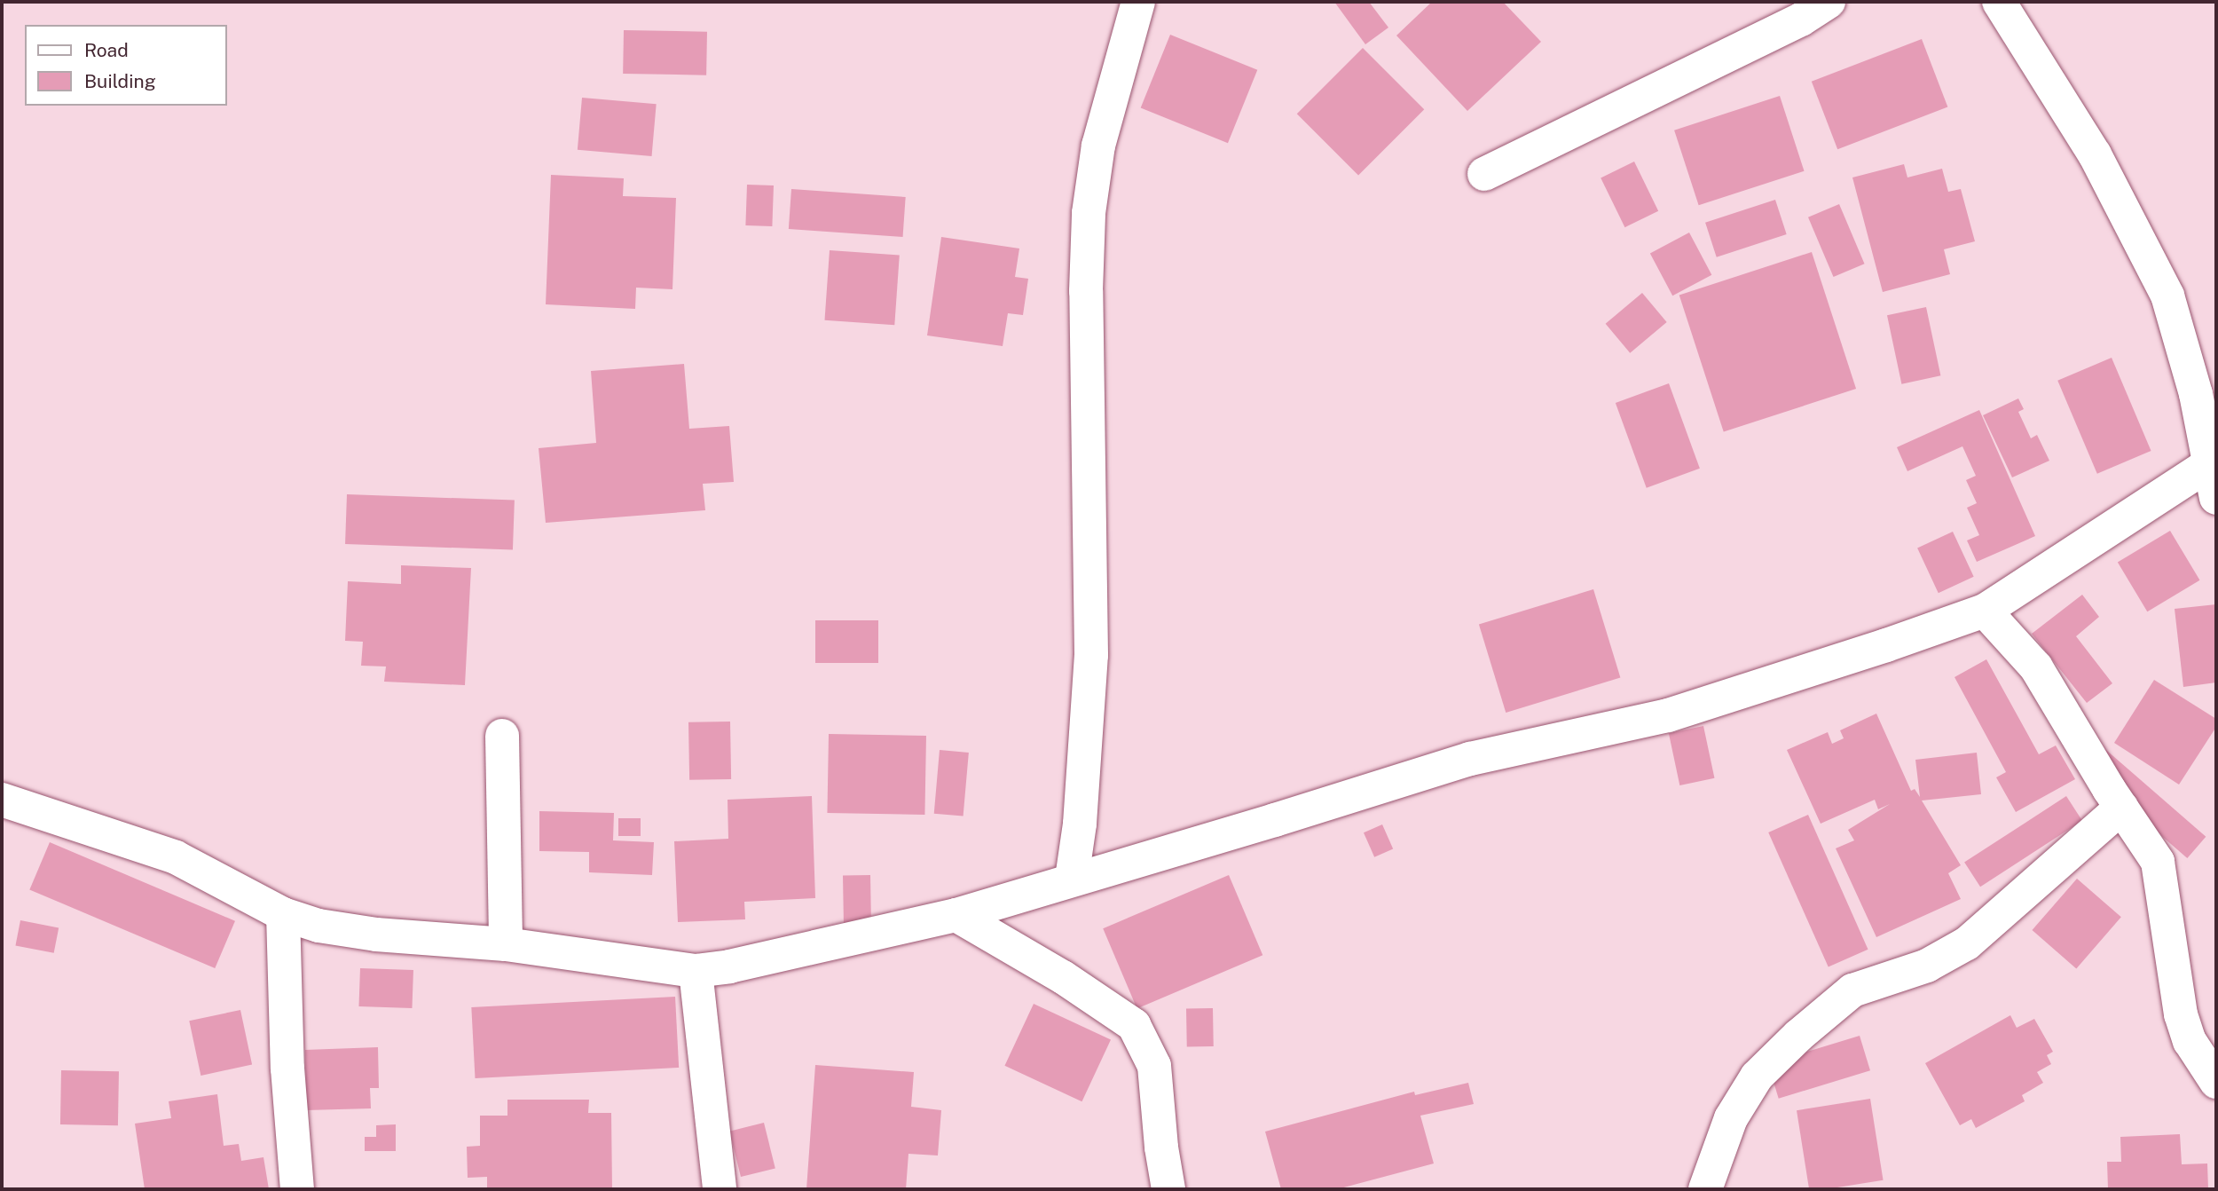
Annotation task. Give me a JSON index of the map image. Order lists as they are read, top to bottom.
{
  "legend": ["Road", "Building"]
}
